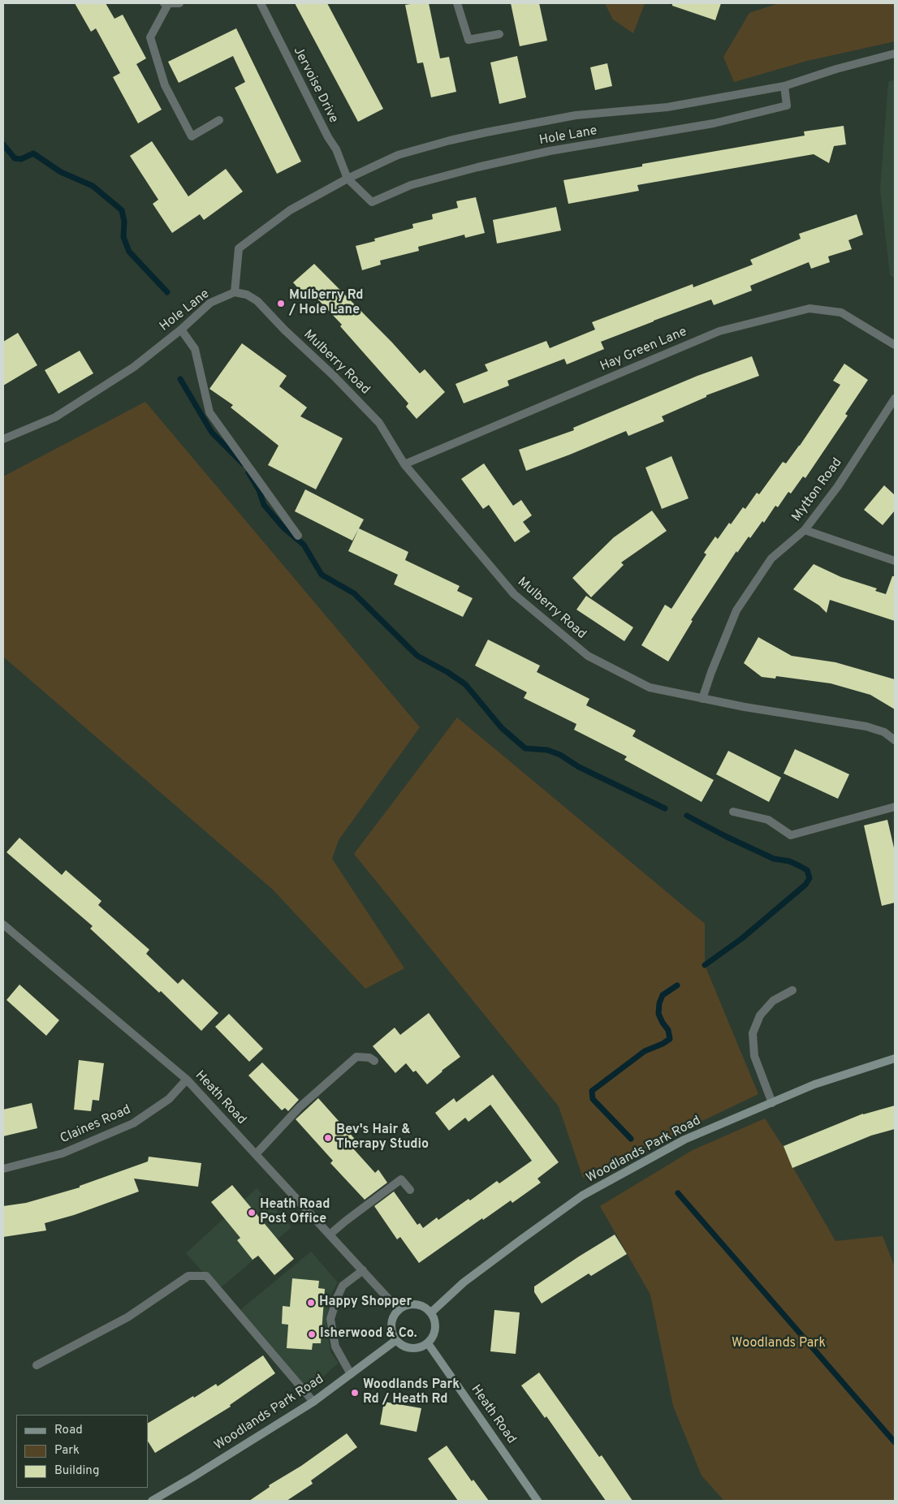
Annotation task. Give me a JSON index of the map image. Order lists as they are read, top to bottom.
{
  "streets": {
    "street": [
      "Jervoise Drive",
      "Hole Lane",
      "Hay Green Lane",
      "Mulberry Road",
      "Mytton Road",
      "Heath Road",
      "Claines Road",
      "Woodlands Park Road"
    ]
  },
  "crossings": [
    ["Jervoise Drive", "Hole Lane"],
    ["Hole Lane", "Mulberry Road"],
    ["Hay Green Lane", "Mulberry Road"],
    ["Mulberry Road", "Mytton Road"],
    ["Heath Road", "Claines Road"],
    ["Heath Road", "Woodlands Park Road"]
  ],
  "parks": ["Woodlands Park"],
  "places": [
    "Mulberry Rd / Hole Lane",
    "Bev's Hair & Therapy Studio",
    "Heath Road Post Office",
    "Happy Shopper",
    "Isherwood & Co.",
    "Woodlands Park Rd / Heath Rd"
  ],
  "legend": ["Road", "Park", "Building"]
}
